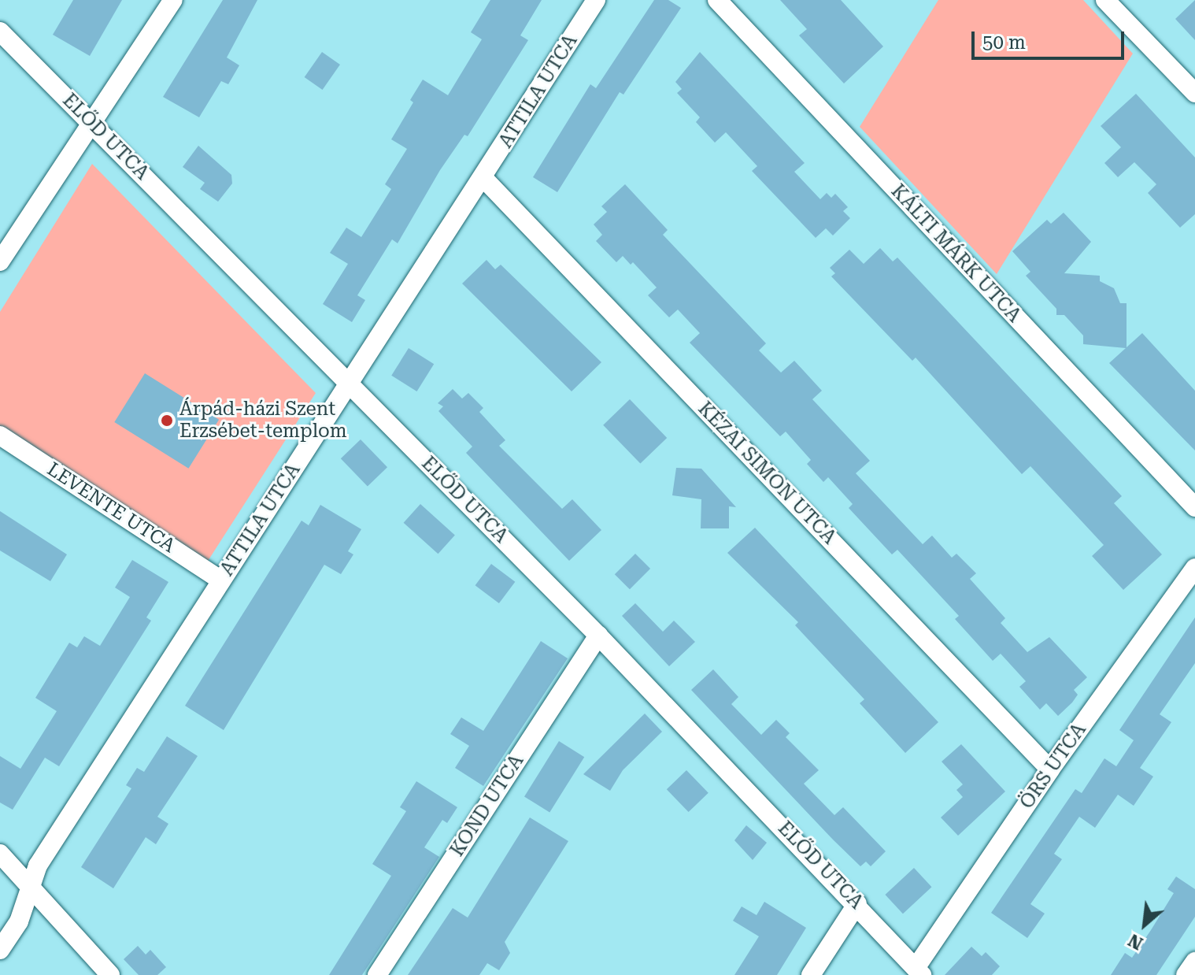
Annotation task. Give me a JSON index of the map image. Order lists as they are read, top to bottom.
{
  "streets": {
    "street": [
      "ATTILA UTCA",
      "ELŐD UTCA",
      "KÁLTI MÁRK UTCA",
      "KÉZAI SIMON UTCA",
      "LEVENTE UTCA",
      "ÖRS UTCA",
      "KOND UTCA"
    ]
  },
  "crossings": [
    ["ATTILA UTCA", "ELŐD UTCA"],
    ["ATTILA UTCA", "KÉZAI SIMON UTCA"],
    ["ATTILA UTCA", "LEVENTE UTCA"],
    ["ELŐD UTCA", "ÖRS UTCA"],
    ["ELŐD UTCA", "KOND UTCA"],
    ["KÉZAI SIMON UTCA", "ÖRS UTCA"]
  ],
  "places": ["Árpád-házi Szent Erzsébet-templom"],
  "scale_bar": "50 m",
  "north": "bottom left"
}
